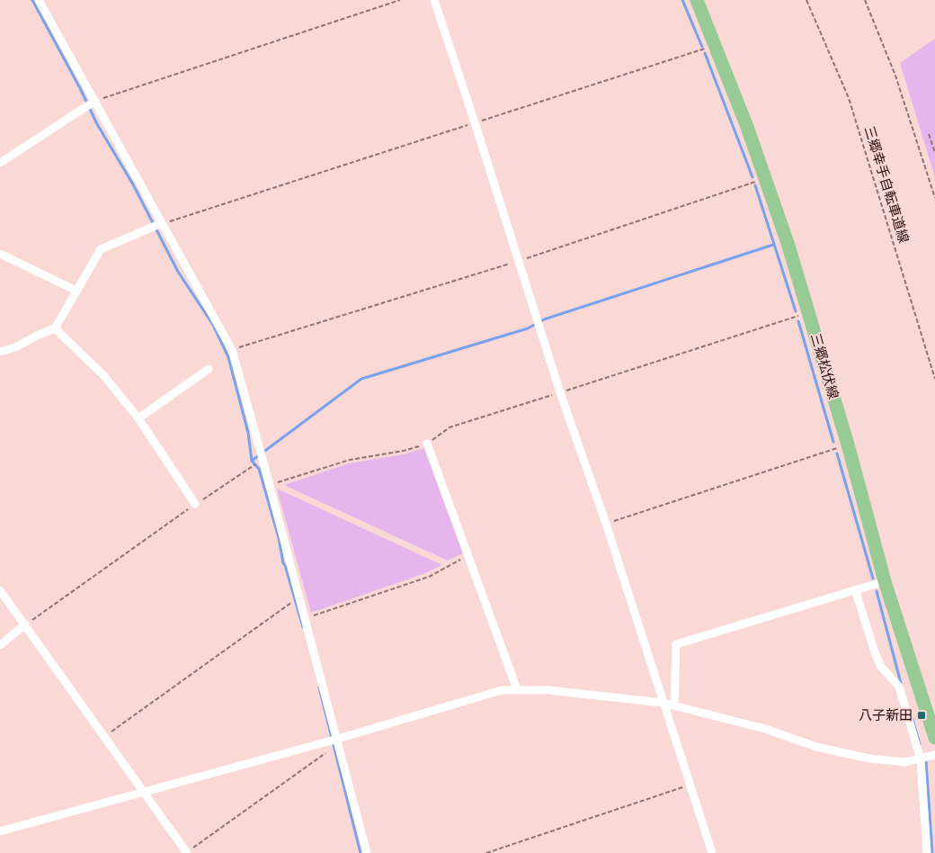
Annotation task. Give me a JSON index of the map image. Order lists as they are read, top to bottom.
{
  "streets": {
    "main road": ["三郷松伏線"],
    "path": ["三郷幸手自転車道線"]
  },
  "places": {
    "transit": ["八子新田"]
  }
}
